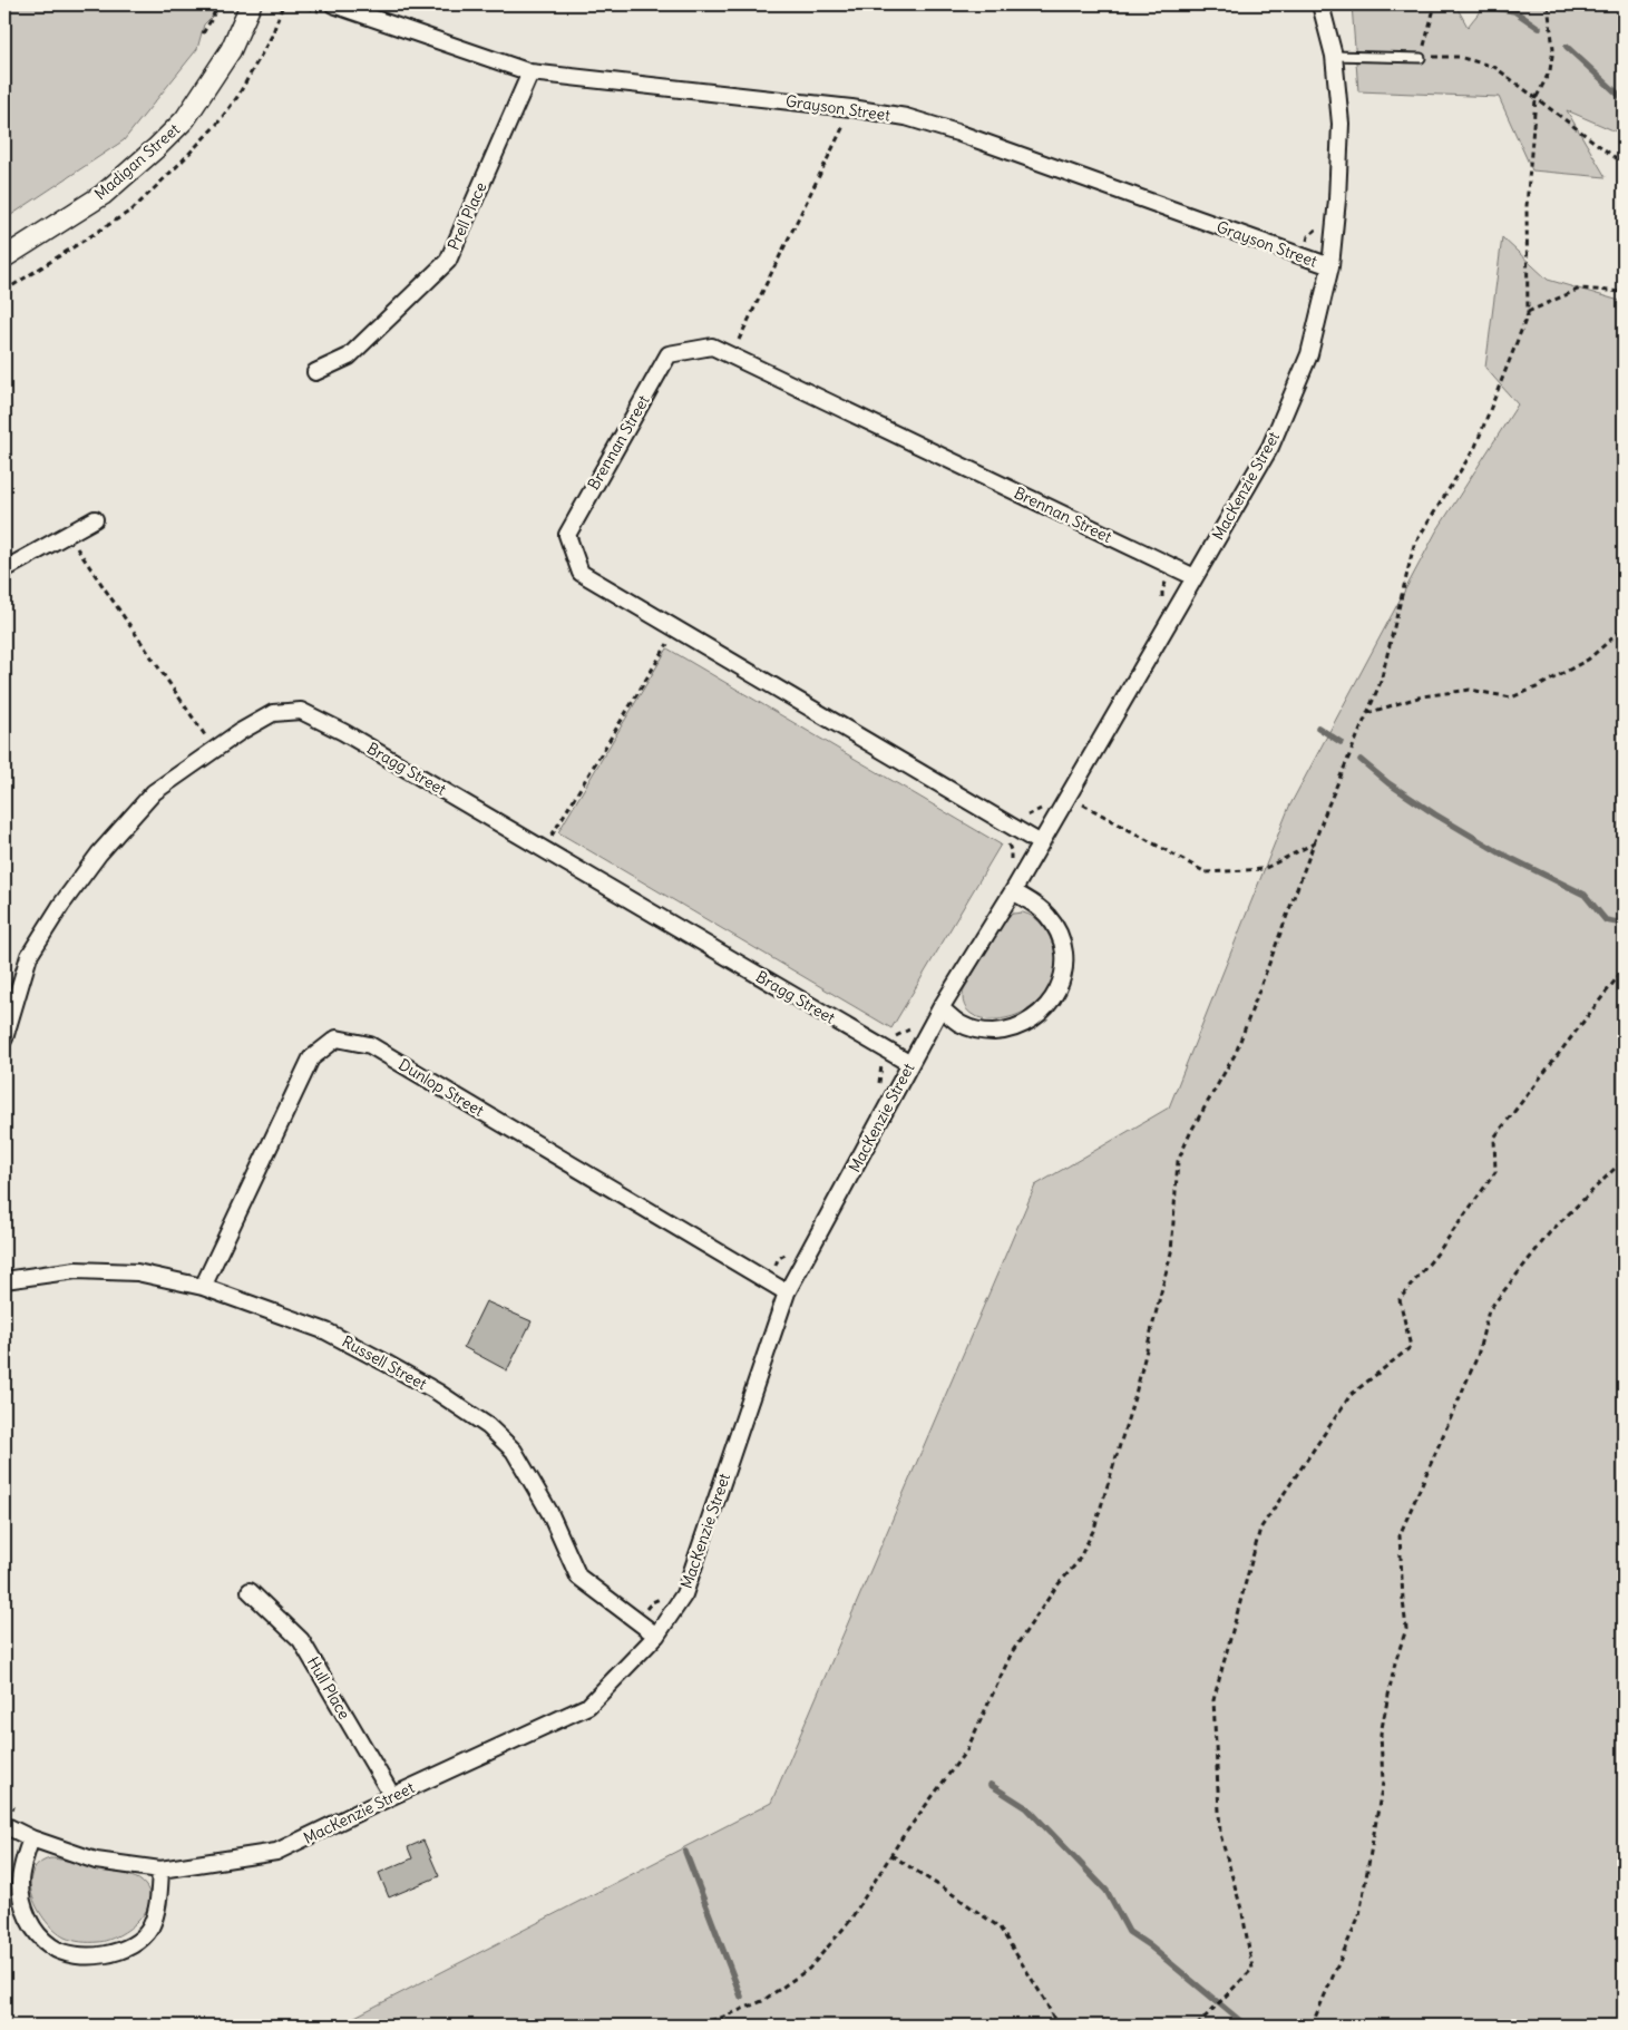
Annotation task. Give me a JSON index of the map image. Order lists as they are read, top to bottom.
{
  "streets": {
    "street": [
      "Grayson Street",
      "Madigan Street",
      "Prell Place",
      "Brennan Street",
      "MacKenzie Street",
      "Bragg Street",
      "Dunlop Street",
      "Russell Street",
      "Hull Place"
    ]
  },
  "crossings": [
    ["Grayson Street", "Prell Place"],
    ["Grayson Street", "MacKenzie Street"],
    ["Brennan Street", "MacKenzie Street"],
    ["MacKenzie Street", "Bragg Street"],
    ["MacKenzie Street", "Dunlop Street"],
    ["MacKenzie Street", "Russell Street"],
    ["MacKenzie Street", "Hull Place"],
    ["Dunlop Street", "Russell Street"]
  ]
}
